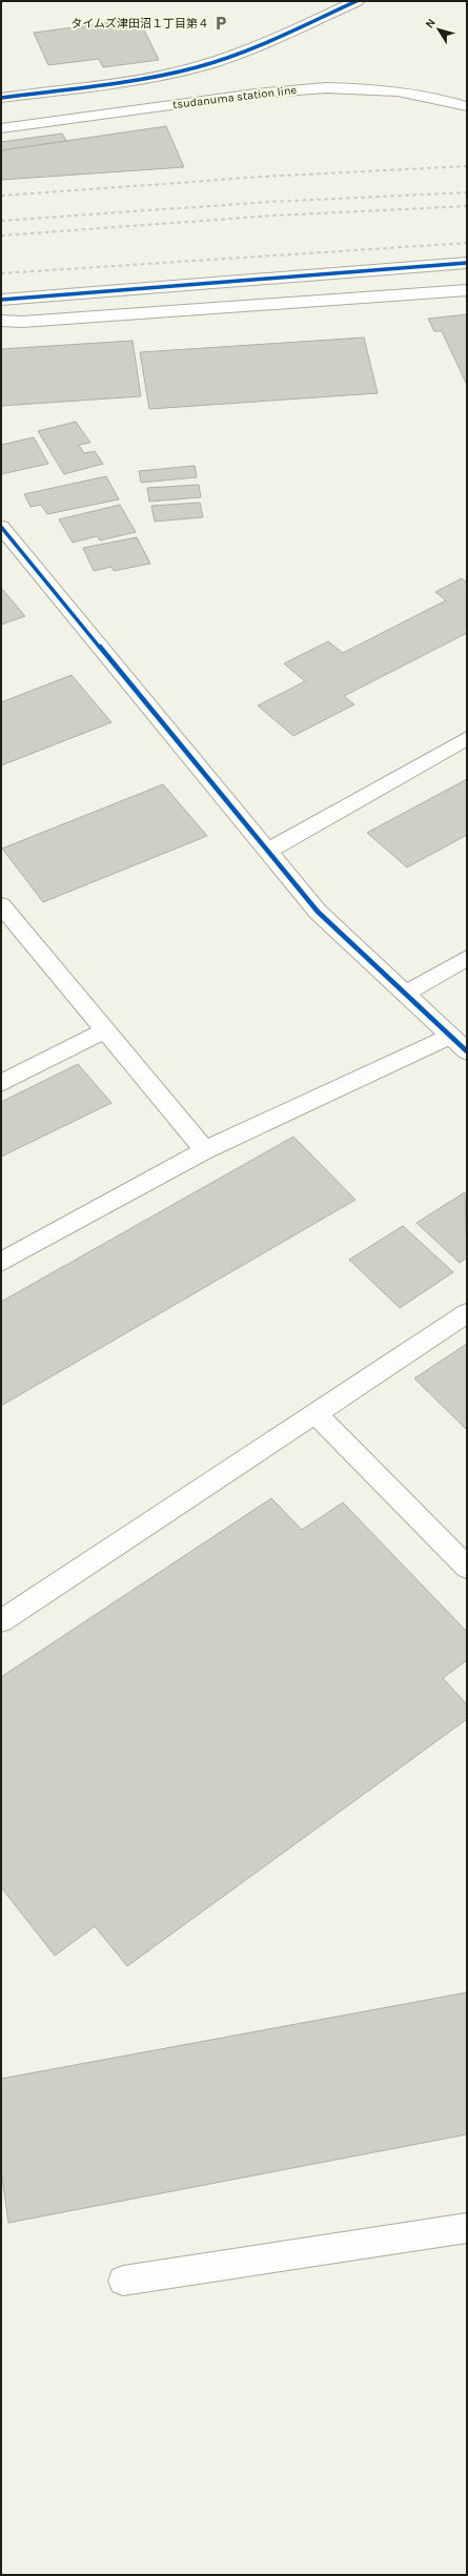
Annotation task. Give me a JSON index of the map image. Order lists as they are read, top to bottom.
{
  "streets": {
    "street": ["tsudanuma station line"]
  },
  "places": {
    "parking": ["タイムズ津田沼１丁目第４"]
  },
  "north": "top left"
}
